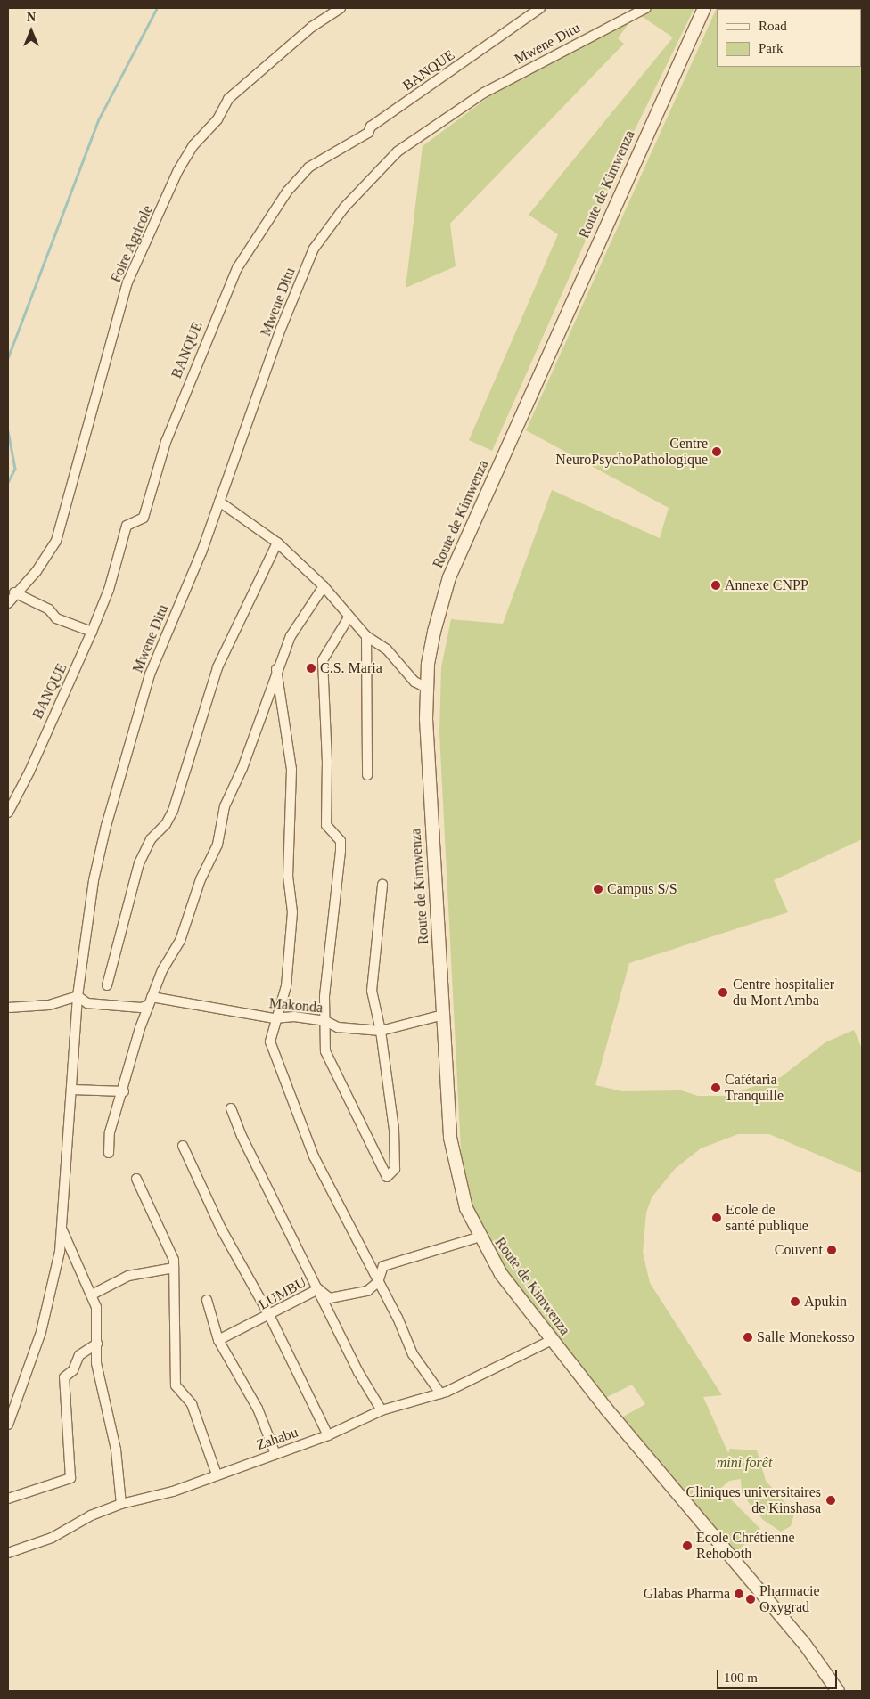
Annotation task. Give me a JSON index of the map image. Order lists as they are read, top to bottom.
{
  "streets": {
    "street": [
      "Mwene Ditu",
      "BANQUE",
      "Route de Kimwenza",
      "Foire Agricole",
      "Makonda",
      "LUMBU",
      "Zahabu"
    ]
  },
  "crossings": [
    ["Mwene Ditu", "Makonda"],
    ["Route de Kimwenza", "Zahabu"]
  ],
  "parks": ["mini forêt"],
  "places": [
    "Centre NeuroPsychoPathologique",
    "Annexe CNPP",
    "C.S. Maria",
    "Campus S/S",
    "Centre hospitalier du Mont Amba",
    "Cafétaria Tranquille",
    "Ecole de santé publique",
    "Couvent",
    "Apukin",
    "Salle Monekosso",
    "Cliniques universitaires de Kinshasa",
    "Ecole Chrétienne Rehoboth",
    "Glabas Pharma",
    "Pharmacie Oxygrad"
  ],
  "legend": ["Road", "Park"],
  "scale_bar": "100 m",
  "north": "top"
}
